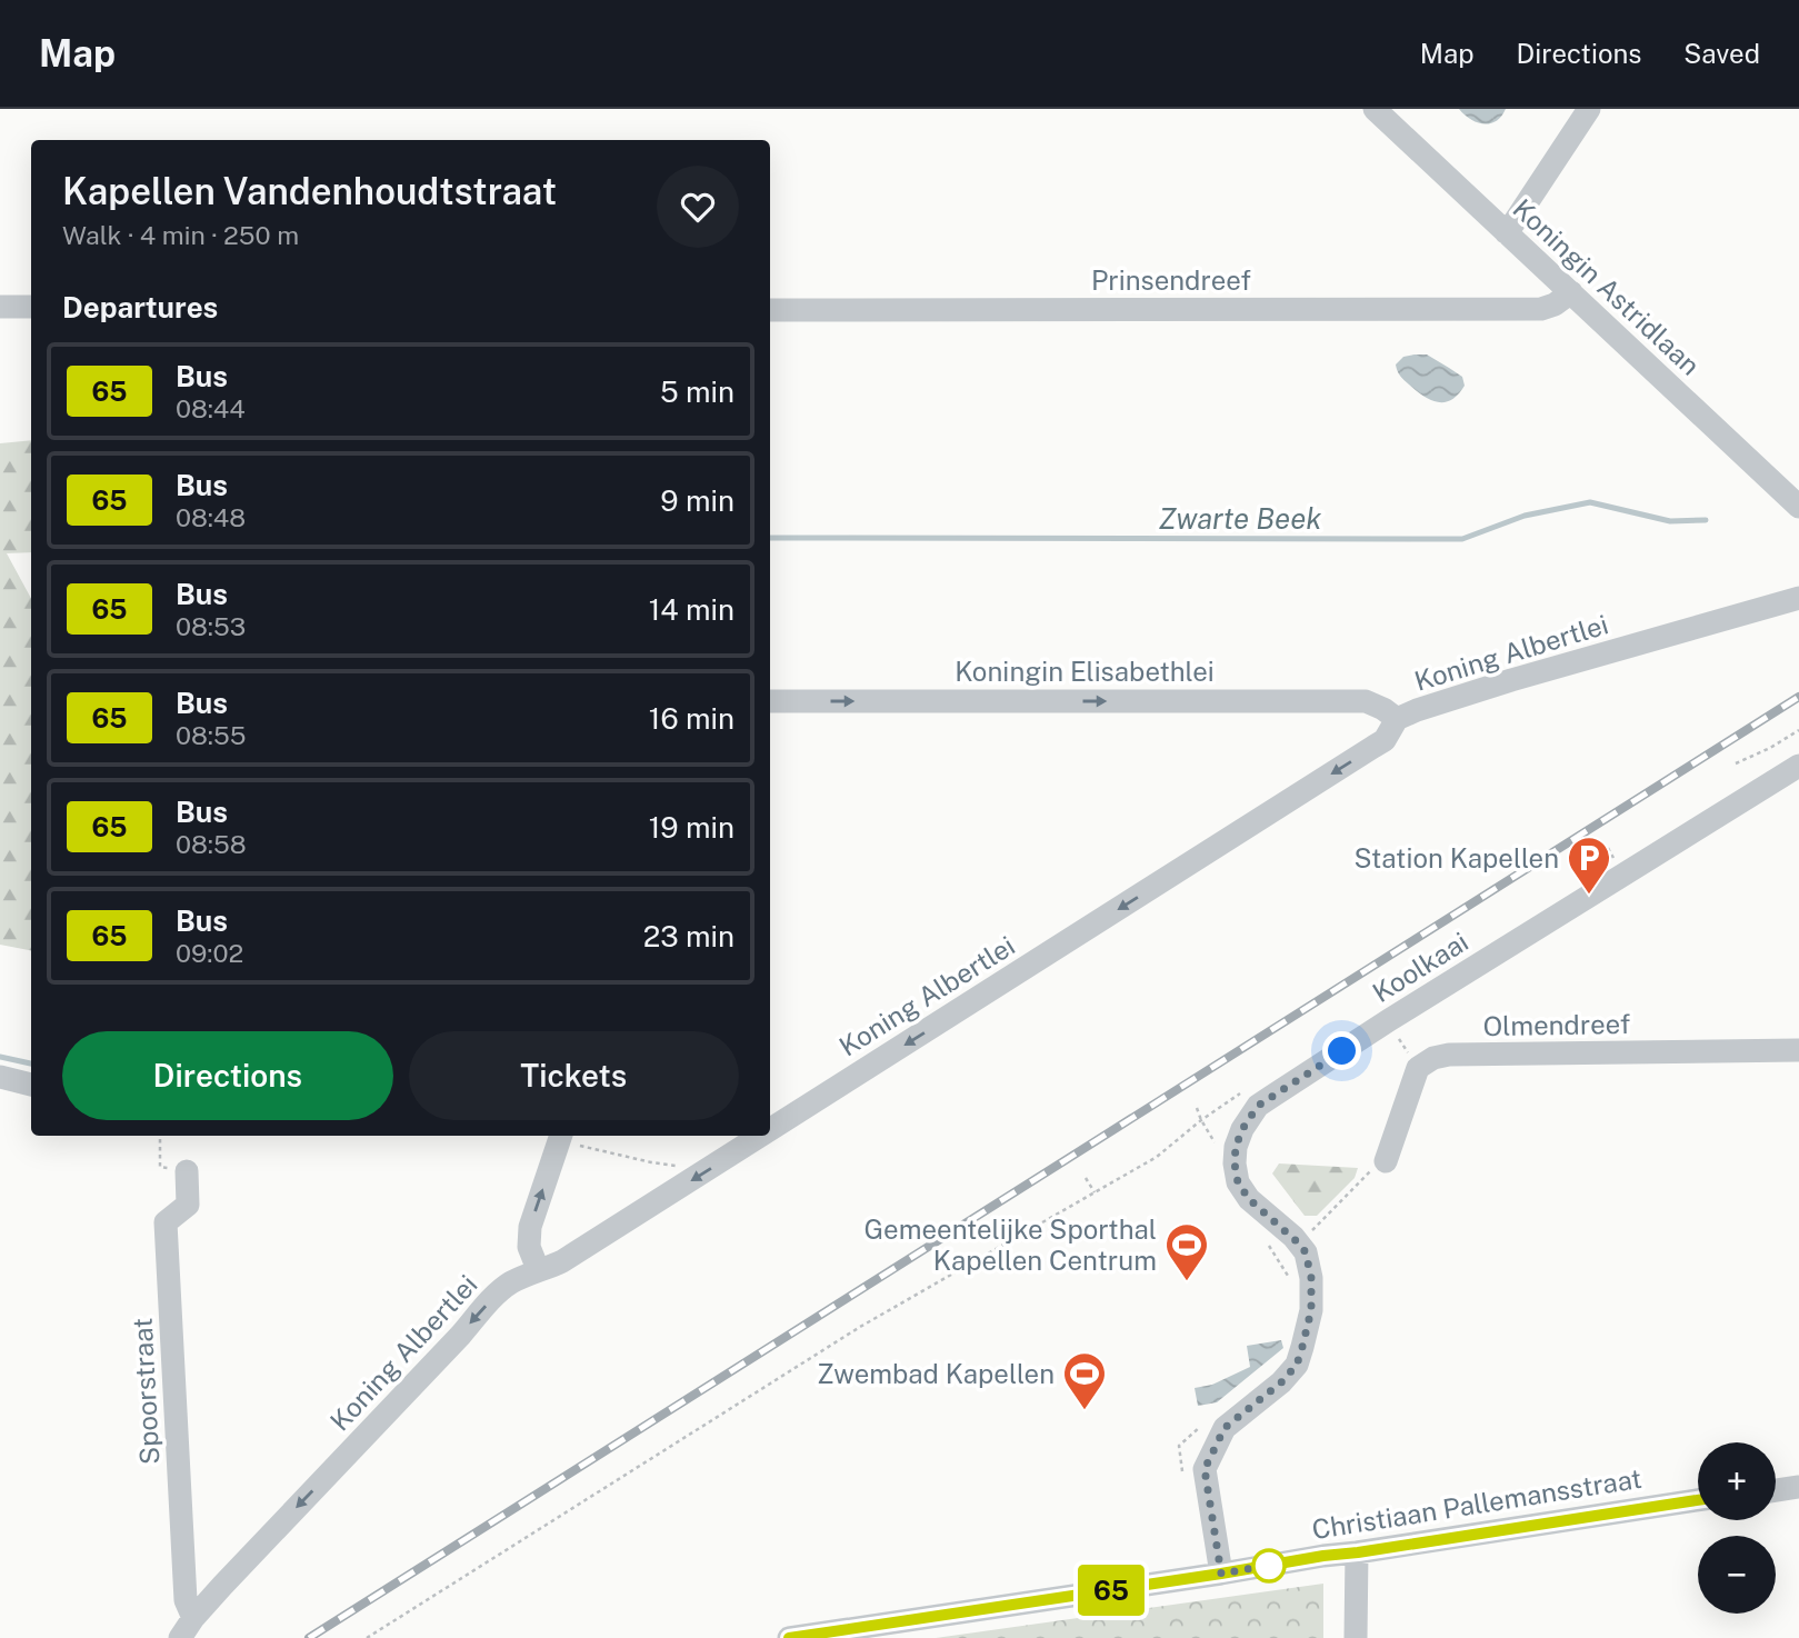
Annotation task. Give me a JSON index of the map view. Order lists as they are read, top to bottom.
{
  "streets": {
    "street": [
      "Prinsendreef",
      "Koningin Astridlaan",
      "Koning Albertlei",
      "Koningin Elisabethlei",
      "Koolkaai",
      "Olmendreef",
      "Spoorstraat",
      "Christiaan Pallemansstraat"
    ]
  },
  "crossings": [
    ["Prinsendreef", "Koningin Astridlaan"],
    ["Koning Albertlei", "Koningin Elisabethlei"],
    ["Koning Albertlei", "Spoorstraat"],
    ["Koolkaai", "Christiaan Pallemansstraat"]
  ],
  "one_way": ["Koning Albertlei", "Koningin Elisabethlei"],
  "water": ["Zwarte Beek"],
  "places": {
    "parking": ["Station Kapellen"],
    "sports": ["Gemeentelijke Sporthal Kapellen Centrum", "Zwembad Kapellen"]
  },
  "lines": ["bus line 65"],
  "page": {
    "header": "Map",
    "nav": ["Map", "Directions", "Saved"],
    "on_map": "65",
    "heading": [
      ["Kapellen Vandenhoudtstraat", "Walk · 4 min · 250 m"],
      "Departures"
    ],
    "list": [
      {
        "mark": "65",
        "name": "Bus",
        "note": "08:44",
        "value": "5 min"
      },
      {
        "mark": "65",
        "name": "Bus",
        "note": "08:48",
        "value": "9 min"
      },
      {
        "mark": "65",
        "name": "Bus",
        "note": "08:53",
        "value": "14 min"
      },
      {
        "mark": "65",
        "name": "Bus",
        "note": "08:55",
        "value": "16 min"
      },
      {
        "mark": "65",
        "name": "Bus",
        "note": "08:58",
        "value": "19 min"
      },
      {
        "mark": "65",
        "name": "Bus",
        "note": "09:02",
        "value": "23 min"
      }
    ],
    "buttons": ["Directions", "Tickets"],
    "map_buttons": ["+", "−"]
  }
}
